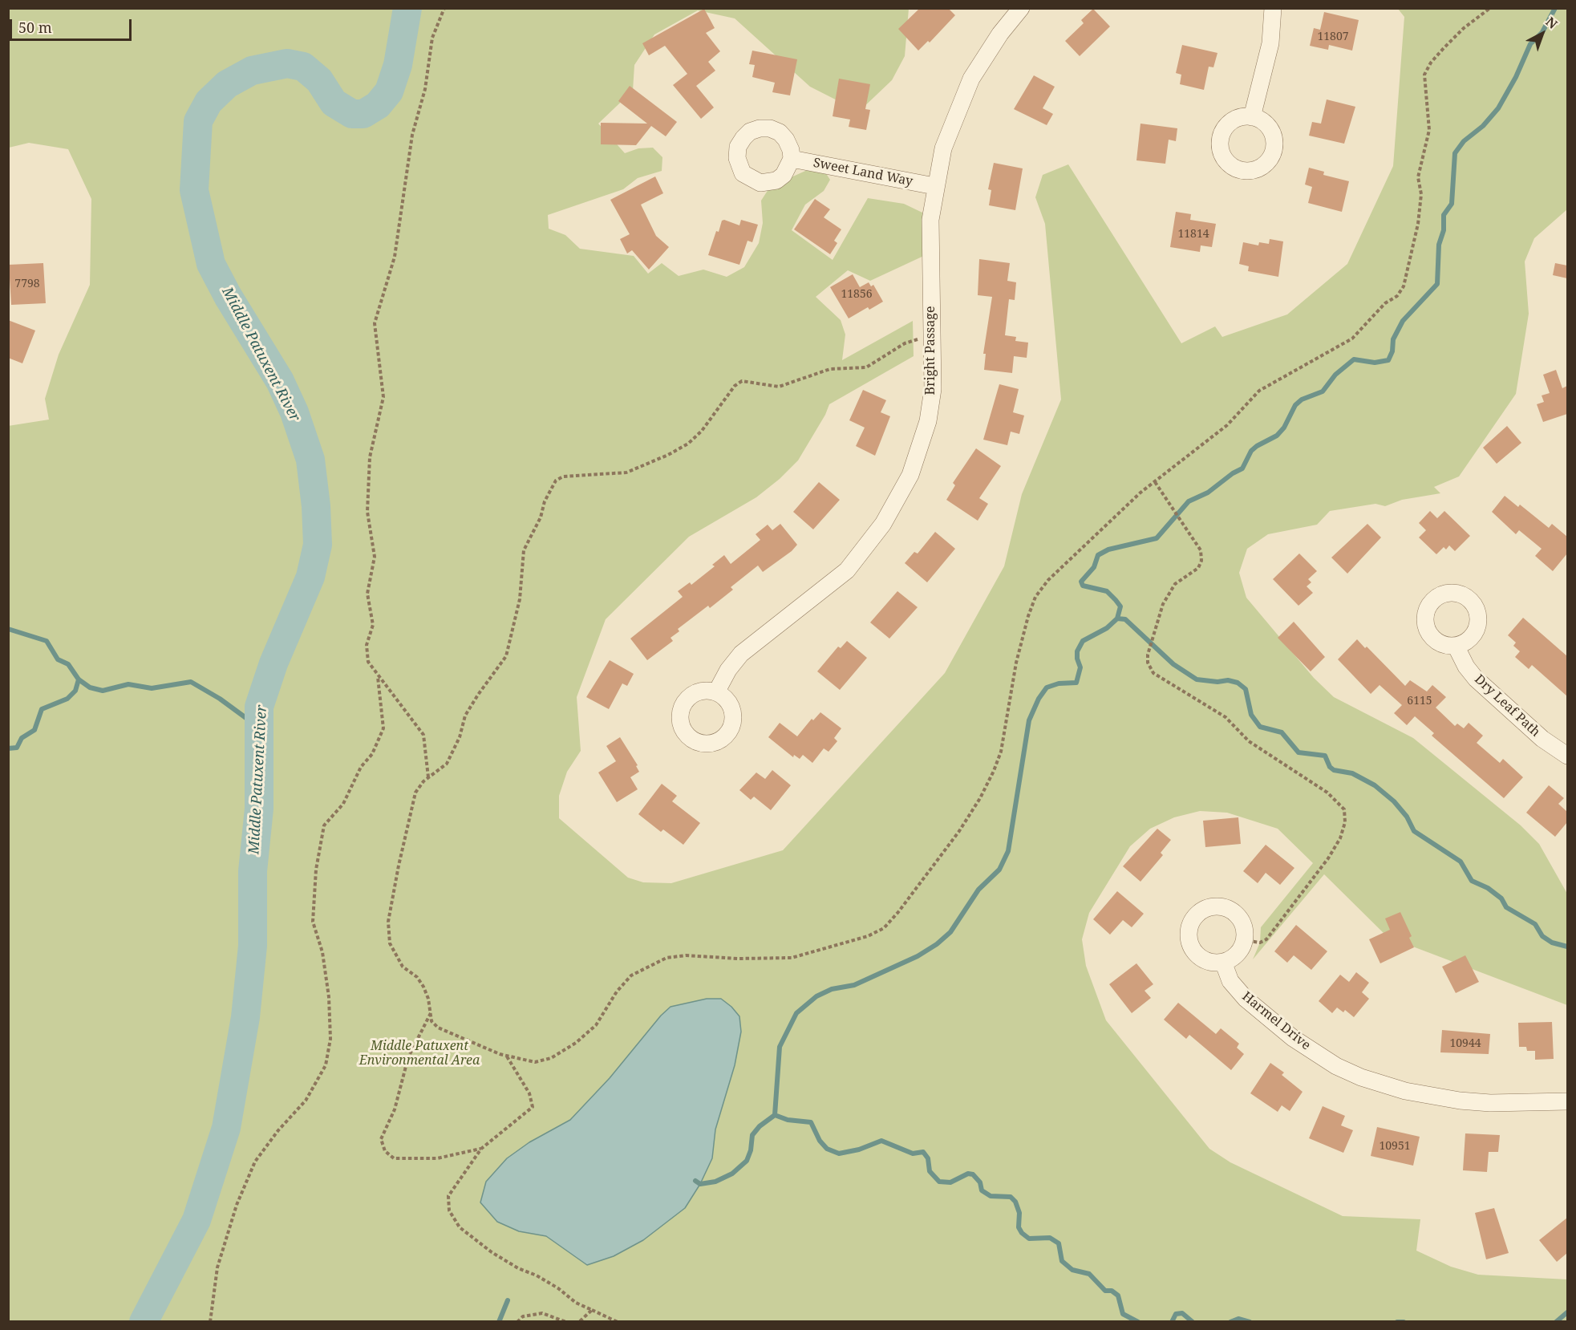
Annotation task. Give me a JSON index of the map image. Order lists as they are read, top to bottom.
{
  "streets": {
    "street": [
      "Sweet Land Way",
      "Bright Passage",
      "Dry Leaf Path",
      "Harmel Drive"
    ]
  },
  "crossings": [
    ["Sweet Land Way", "Bright Passage"]
  ],
  "water": ["Middle Patuxent River"],
  "parks": ["Middle Patuxent Environmental Area"],
  "house_numbers": [
    "11807",
    "11814",
    "7798",
    "11856",
    "6115",
    "10944",
    "10951"
  ],
  "scale_bar": "50 m",
  "north": "top right"
}
